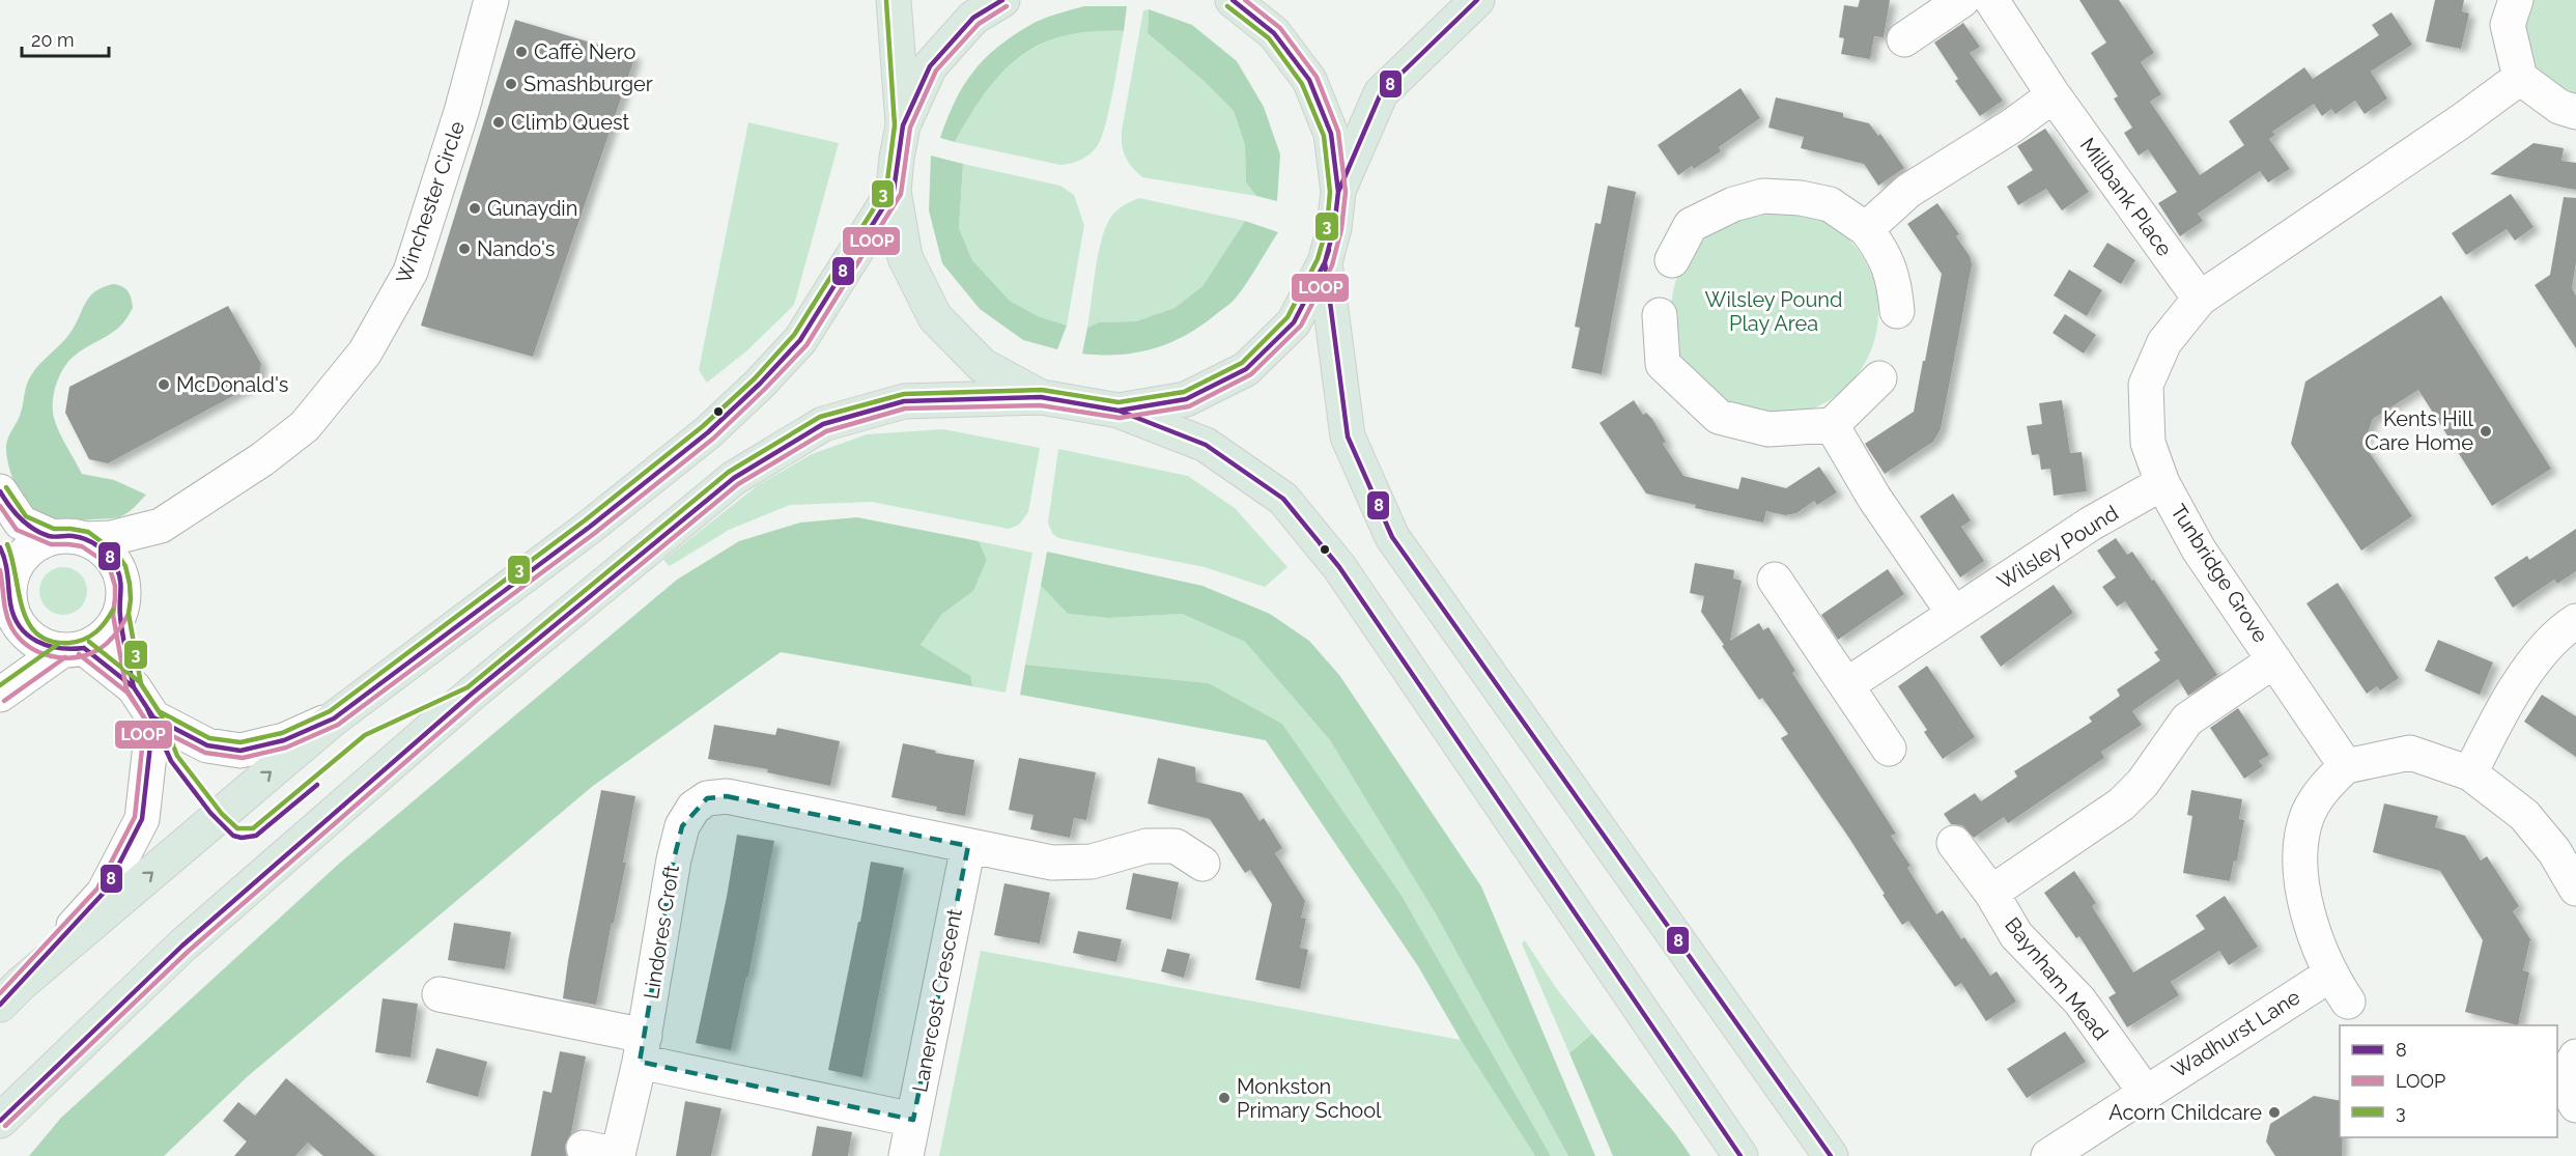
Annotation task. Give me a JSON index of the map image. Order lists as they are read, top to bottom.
{
  "streets": {
    "street": [
      "Millbank Place",
      "Winchester Circle",
      "Wilsley Pound",
      "Tunbridge Grove",
      "Lindores Croft",
      "Baynham Mead",
      "Lanercost Crescent",
      "Wadhurst Lane"
    ]
  },
  "crossings": [
    ["Millbank Place", "Tunbridge Grove"],
    ["Wilsley Pound", "Tunbridge Grove"],
    ["Tunbridge Grove", "Wadhurst Lane"],
    ["Lindores Croft", "Lanercost Crescent"],
    ["Baynham Mead", "Wadhurst Lane"]
  ],
  "parks": ["Wilsley Pound Play Area"],
  "places": [
    "Caffè Nero",
    "Smashburger",
    "Climb Quest",
    "Gunaydin",
    "Nando's",
    "McDonald's",
    "Kents Hill Care Home",
    "Monkston Primary School",
    "Acorn Childcare"
  ],
  "lines": ["transit line 8", "transit line LOOP", "transit line 3"],
  "legend": ["8", "LOOP", "3"],
  "scale_bar": "20 m"
}
